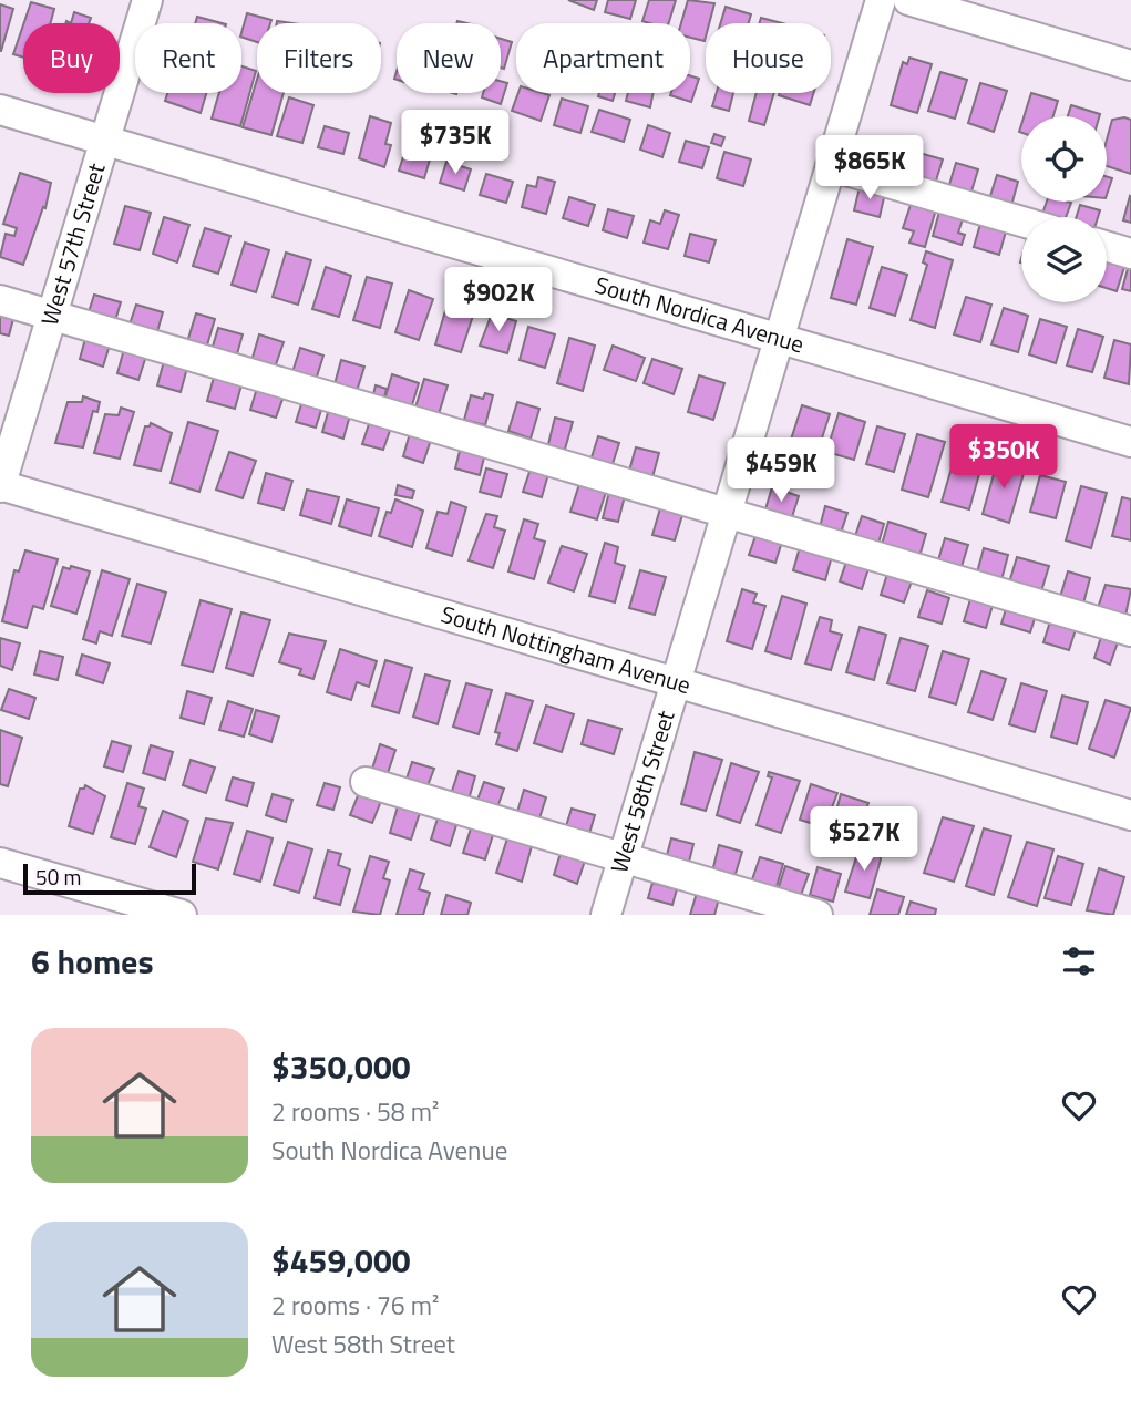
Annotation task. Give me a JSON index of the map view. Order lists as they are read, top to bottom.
{
  "streets": {
    "street": [
      "West 57th Street",
      "South Nordica Avenue",
      "South Nottingham Avenue",
      "West 58th Street"
    ]
  },
  "crossings": [
    ["West 57th Street", "South Nordica Avenue"],
    ["West 57th Street", "South Nottingham Avenue"],
    ["South Nordica Avenue", "West 58th Street"],
    ["South Nottingham Avenue", "West 58th Street"]
  ],
  "scale_bar": "50 m",
  "page": {
    "chip": [
      "Buy",
      "Rent",
      "Filters",
      "New",
      "Apartment",
      "House"
    ],
    "price": [
      "$735K",
      "$865K",
      "$902K",
      "$350K",
      "$459K",
      "$527K"
    ],
    "scale": "50 m",
    "heading": "6 homes",
    "list": [
      {
        "name": "$350,000",
        "note": "2 rooms · 58 m² · South Nordica Avenue"
      },
      {
        "name": "$459,000",
        "note": "2 rooms · 76 m² · West 58th Street"
      }
    ]
  }
}
